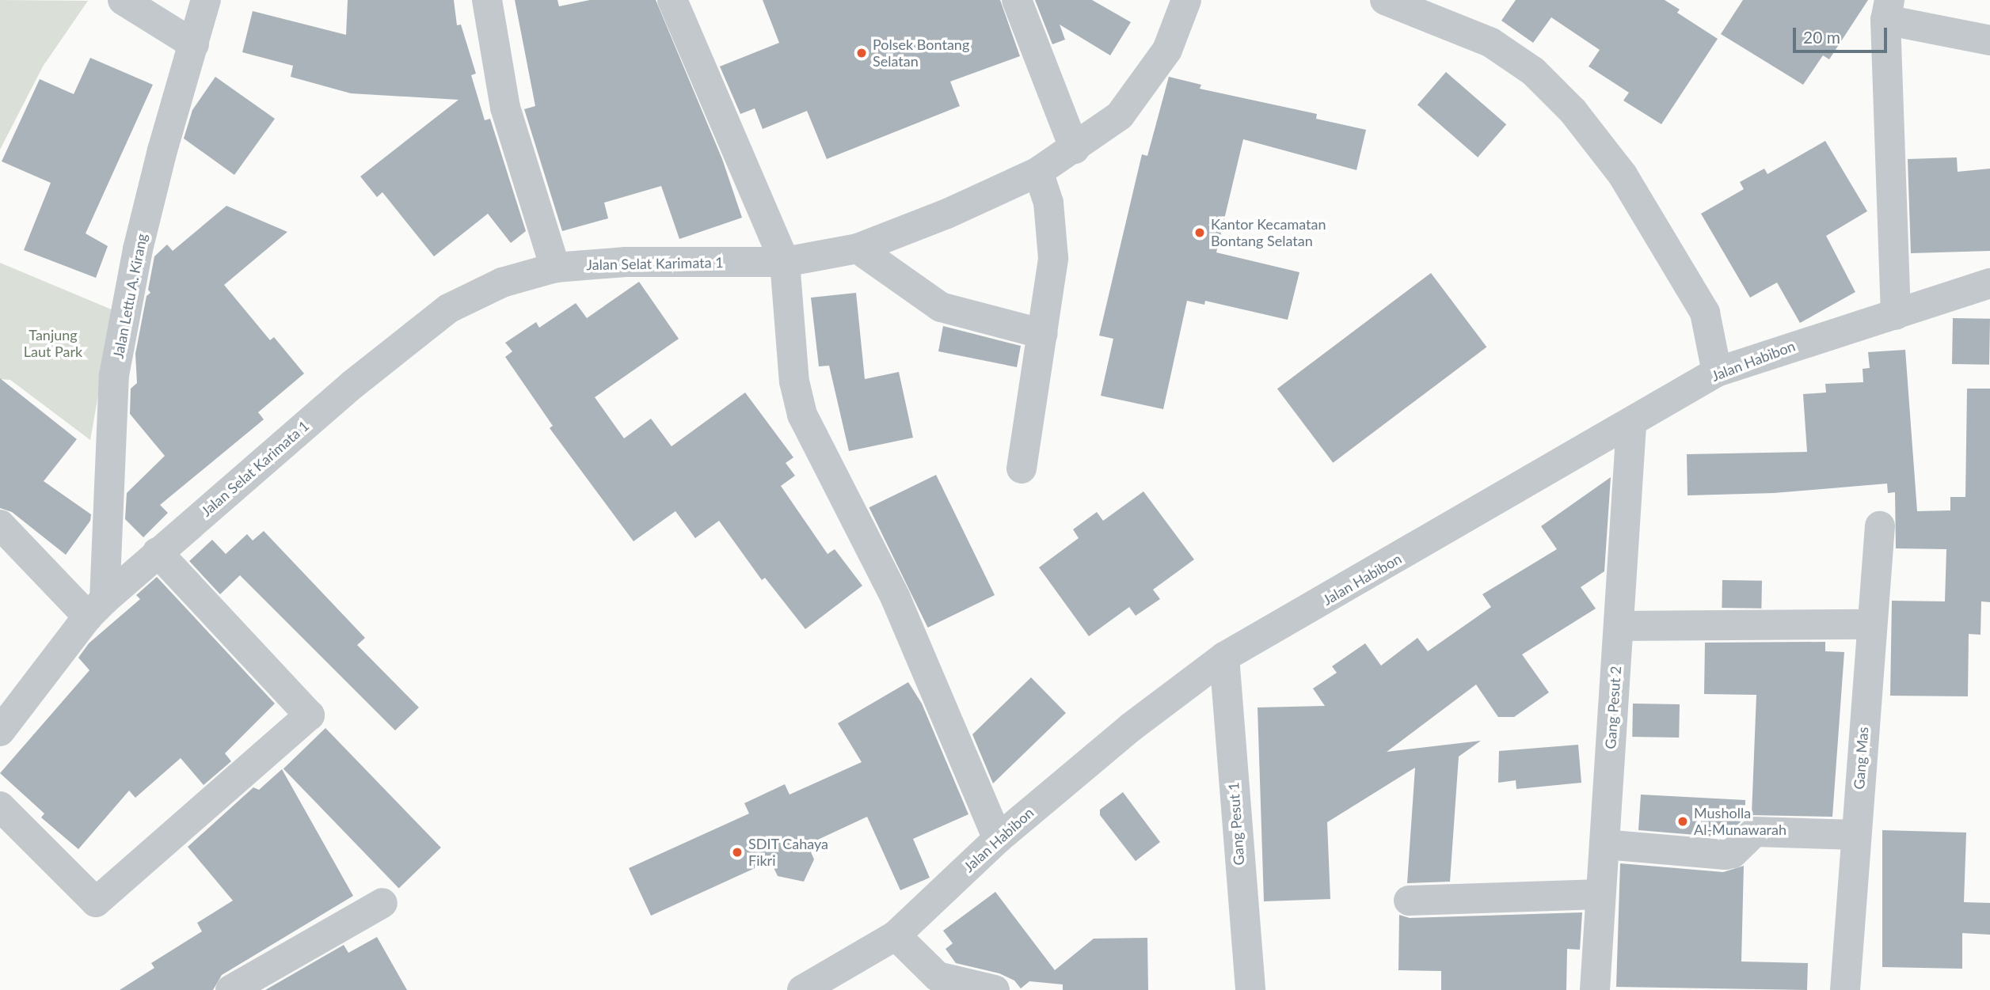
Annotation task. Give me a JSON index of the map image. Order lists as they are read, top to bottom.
{
  "streets": {
    "street": [
      "Jalan Selat Karimata 1",
      "Jalan Lettu A. Kirang",
      "Jalan Habibon",
      "Gang Pesut 2",
      "Gang Mas",
      "Gang Pesut 1"
    ]
  },
  "crossings": [
    ["Jalan Selat Karimata 1", "Jalan Lettu A. Kirang"],
    ["Jalan Habibon", "Gang Pesut 2"],
    ["Jalan Habibon", "Gang Pesut 1"]
  ],
  "parks": ["Tanjung Laut Park"],
  "places": [
    "Polsek Bontang Selatan",
    "Kantor Kecamatan Bontang Selatan",
    "Musholla Al-Munawarah",
    "SDIT Cahaya Fikri"
  ],
  "scale_bar": "20 m"
}
